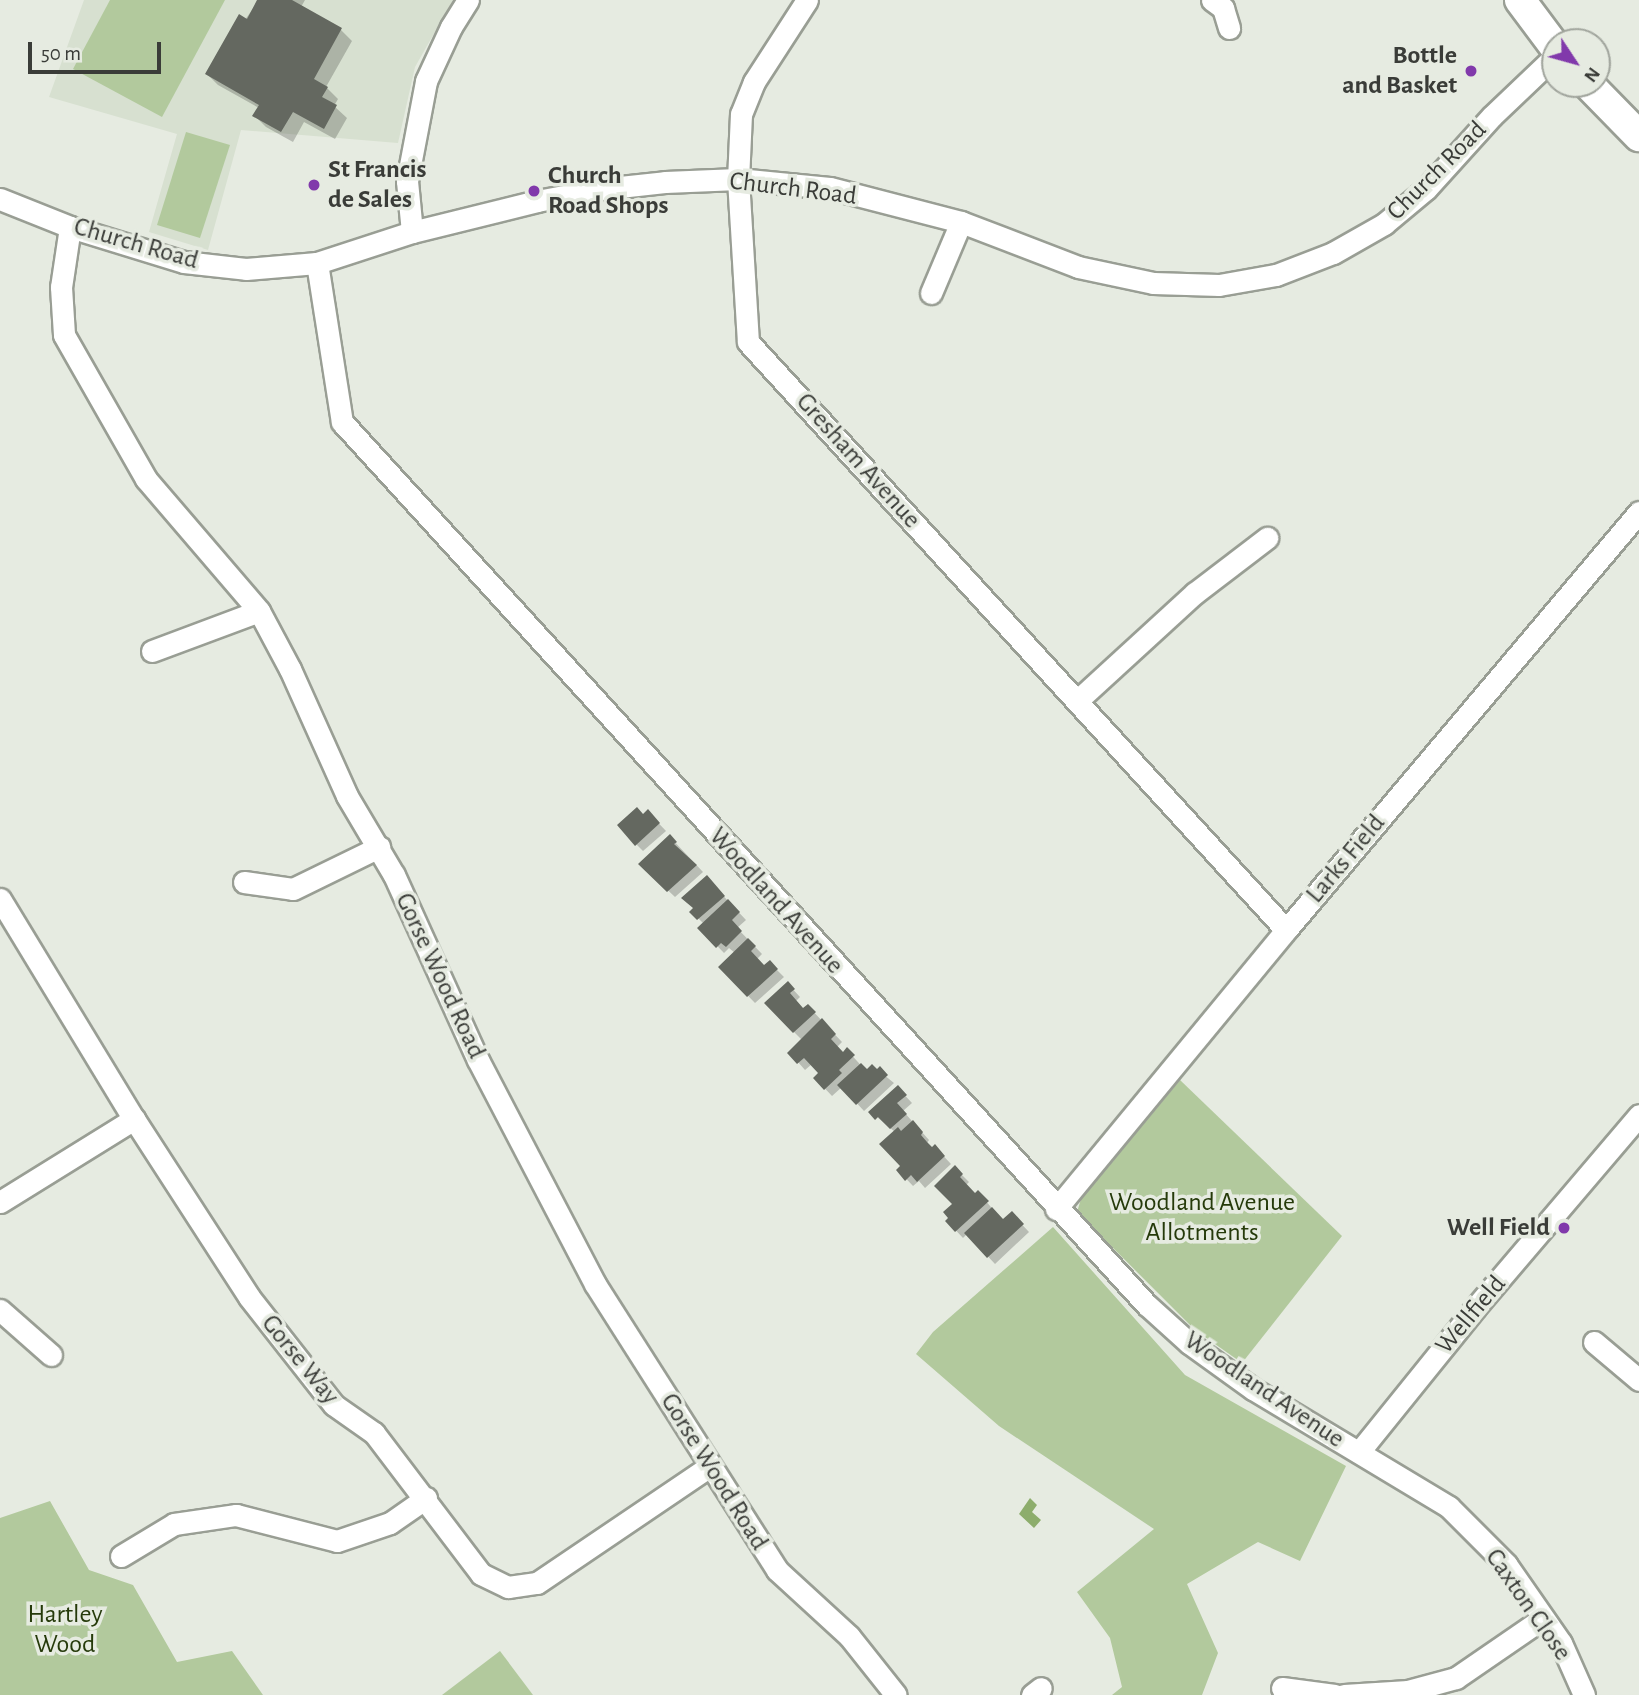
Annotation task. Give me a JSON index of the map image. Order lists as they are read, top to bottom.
{
  "streets": {
    "street": [
      "Church Road",
      "Gresham Avenue",
      "Larks Field",
      "Woodland Avenue",
      "Gorse Wood Road",
      "Wellfield",
      "Gorse Way",
      "Caxton Close"
    ]
  },
  "crossings": [
    ["Church Road", "Gresham Avenue"],
    ["Church Road", "Woodland Avenue"],
    ["Church Road", "Gorse Wood Road"],
    ["Gresham Avenue", "Larks Field"],
    ["Larks Field", "Woodland Avenue"],
    ["Woodland Avenue", "Wellfield"],
    ["Woodland Avenue", "Caxton Close"],
    ["Gorse Wood Road", "Gorse Way"],
    ["Wellfield", "Caxton Close"]
  ],
  "parks": ["Woodland Avenue Allotments", "Hartley Wood"],
  "places": [
    "Bottle and Basket",
    "St Francis de Sales",
    "Church Road Shops",
    "Well Field"
  ],
  "scale_bar": "50 m",
  "north": "bottom right"
}
